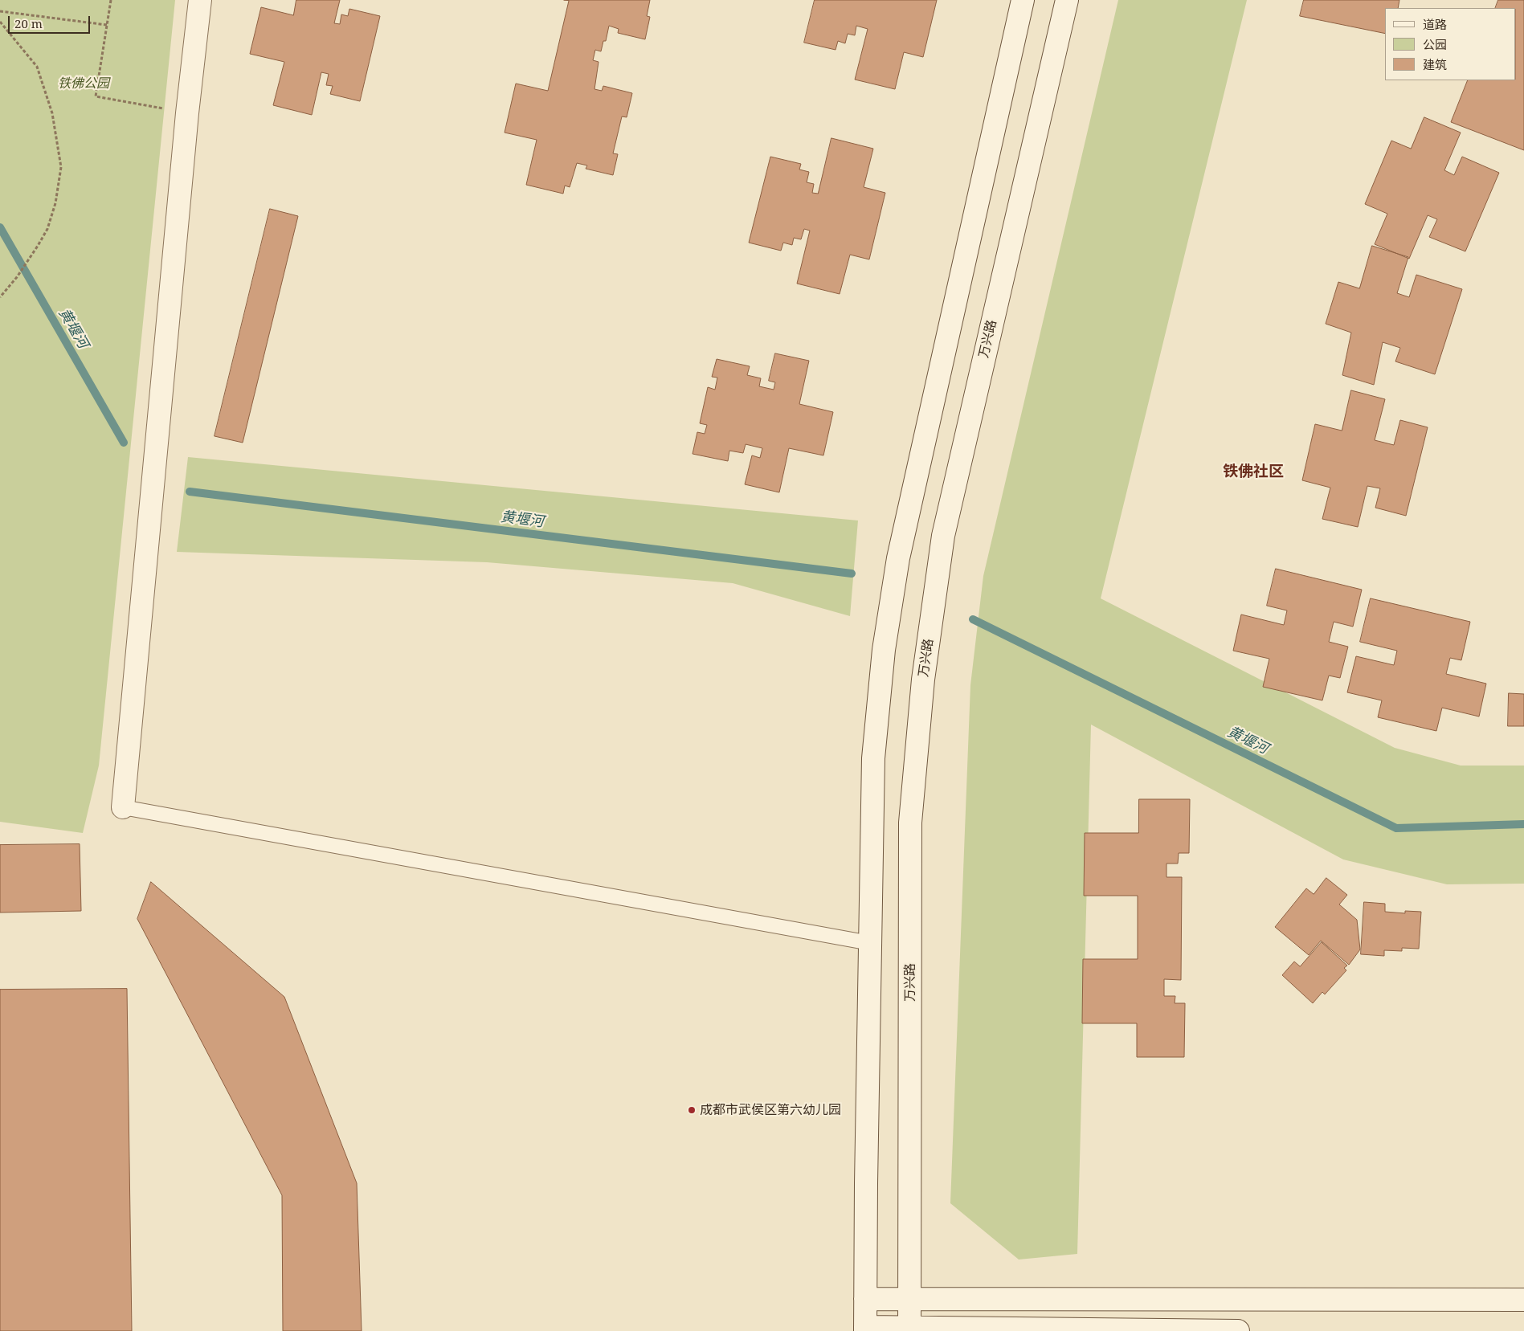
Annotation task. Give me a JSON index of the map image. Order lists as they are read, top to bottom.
{
  "streets": {
    "main road": ["万兴路"]
  },
  "districts": ["铁佛社区"],
  "water": ["黄堰河"],
  "parks": ["铁佛公园"],
  "places": ["成都市武侯区第六幼儿园"],
  "legend": ["道路", "公园", "建筑"],
  "scale_bar": "20 m"
}
